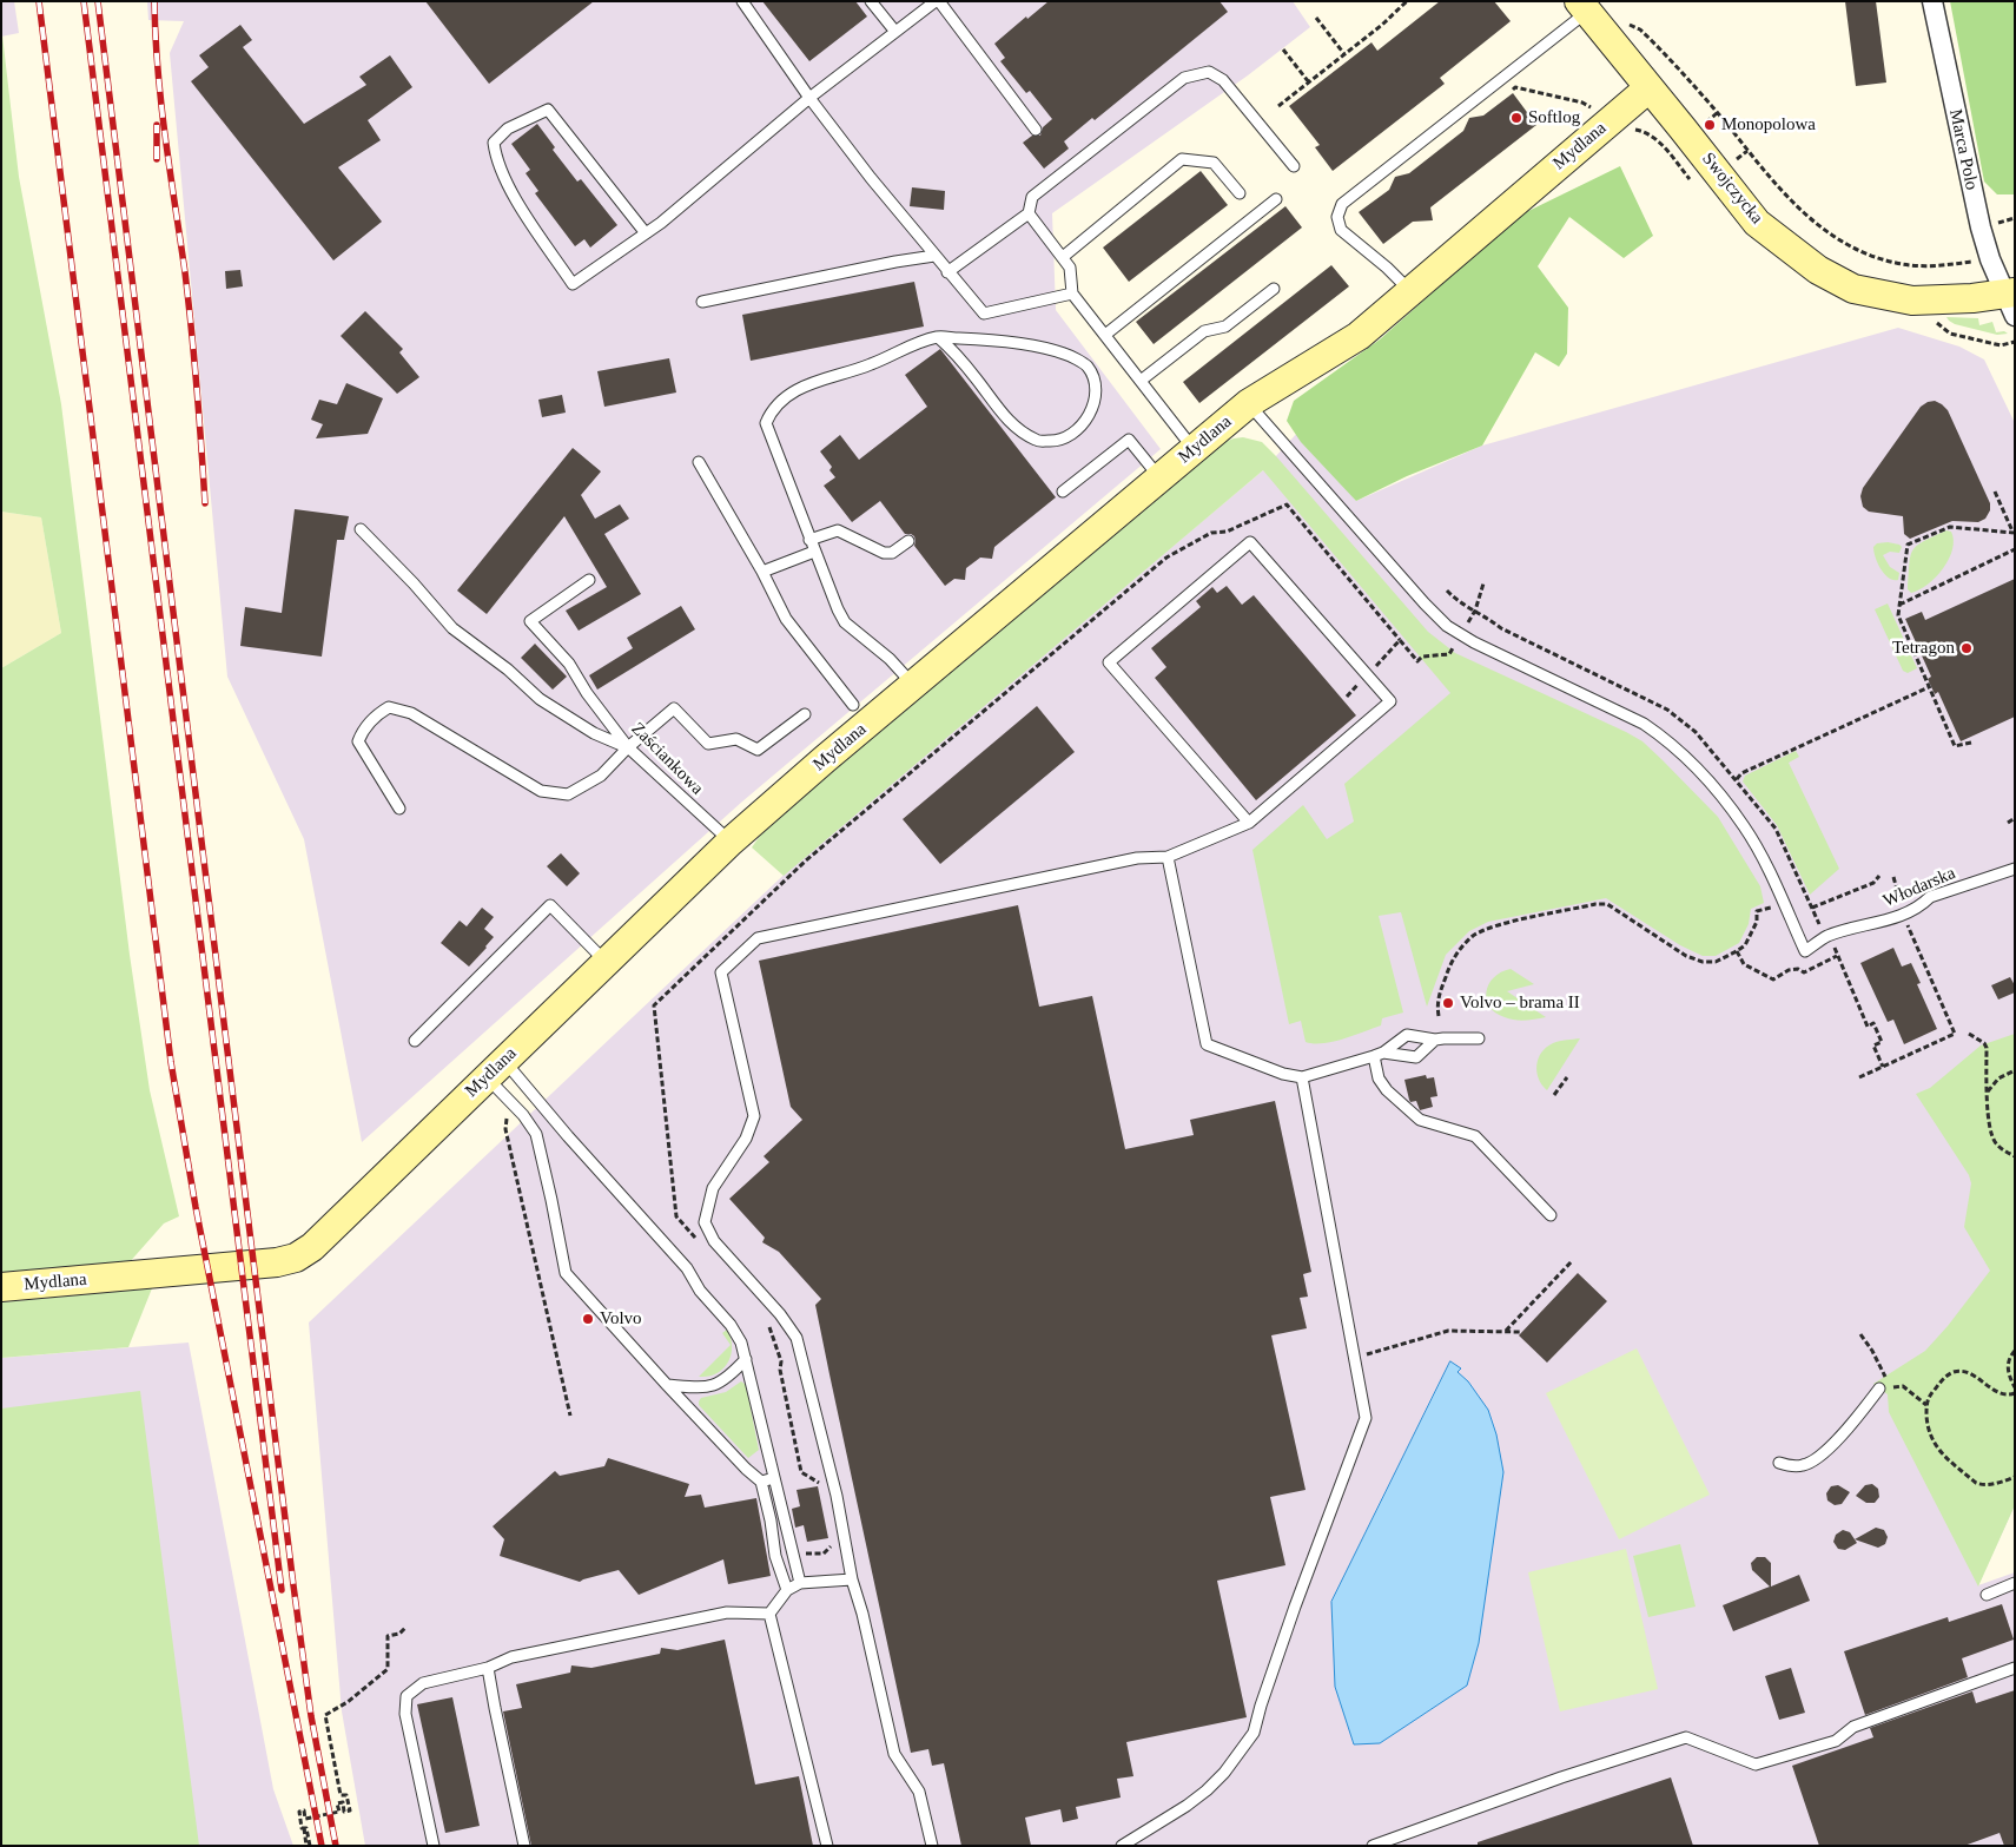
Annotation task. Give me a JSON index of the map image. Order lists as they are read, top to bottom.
{
  "streets": {
    "street": ["Mydlana", "Marca Polo", "Swojczycka"],
    "lane": ["Zaściankowa", "Włodarska"]
  },
  "crossings": [
    ["Mydlana", "Swojczycka"],
    ["Mydlana", "Zaściankowa"],
    ["Marca Polo", "Swojczycka"]
  ],
  "places": [
    "Softlog",
    "Monopolowa",
    "Tetragon",
    "Volvo – brama II",
    "Volvo"
  ]
}
